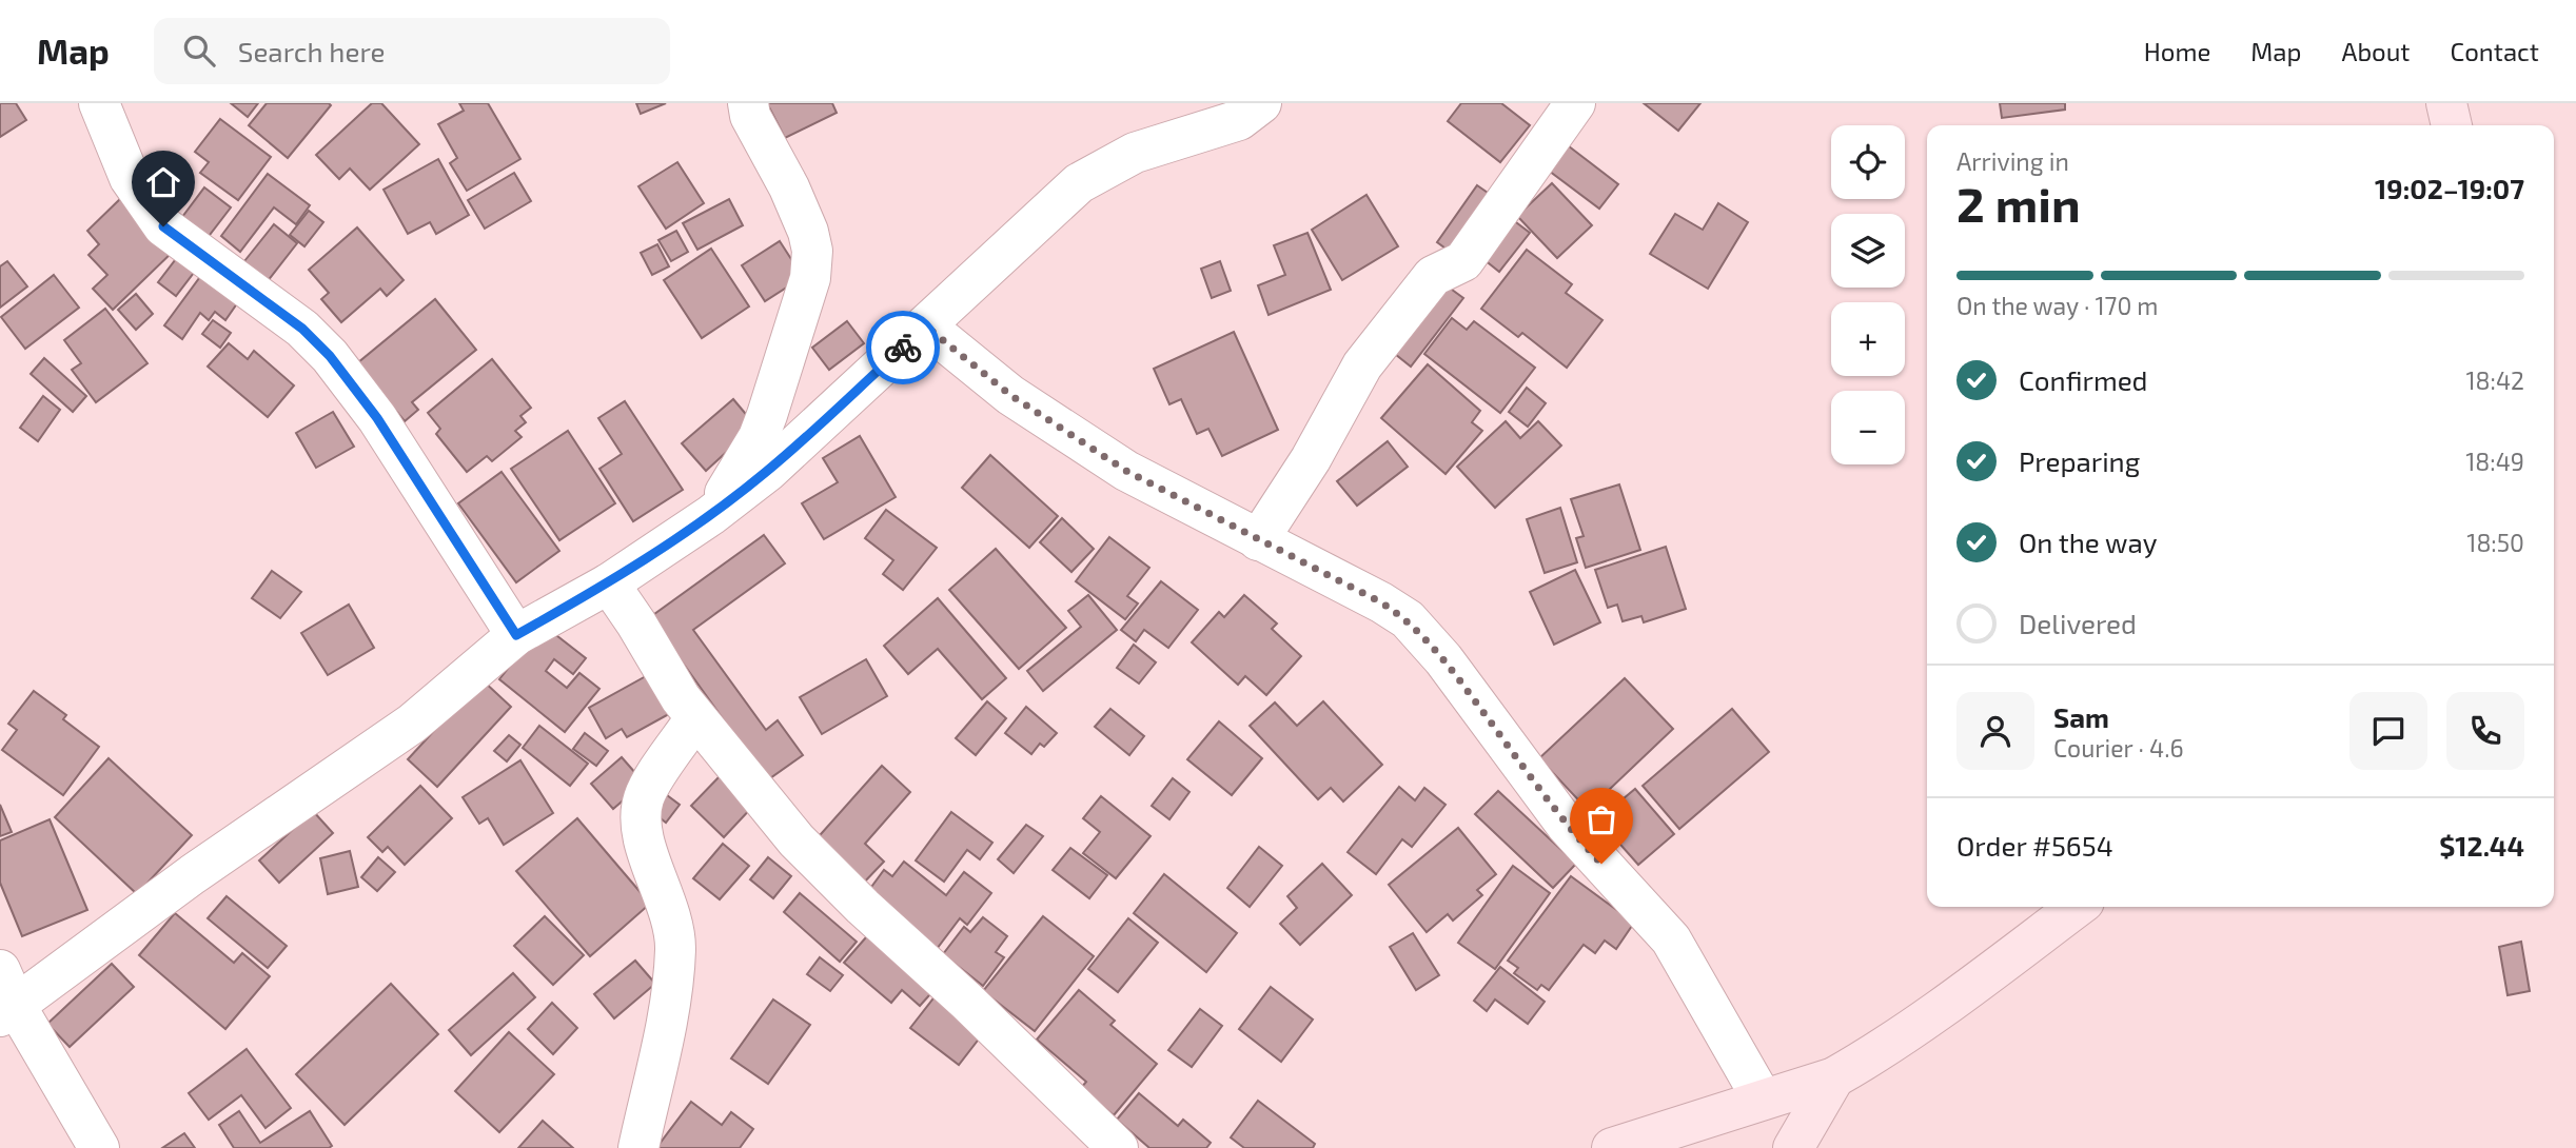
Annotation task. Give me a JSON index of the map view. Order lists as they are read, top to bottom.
{
  "page": {
    "header": "Map",
    "search": "Search here",
    "nav": [
      "Home",
      "Map",
      "About",
      "Contact"
    ],
    "map_buttons": ["+", "−"],
    "heading": ["2 min", "Arriving in", "19:02–19:07"],
    "panel": [
      "Sam",
      "Courier · 4.6",
      "Order #5654",
      "$12.44"
    ],
    "bar": "On the way · 170 m",
    "list": [
      ["Confirmed", "18:42"],
      ["Preparing", "18:49"],
      ["On the way", "18:50"],
      "Delivered"
    ]
  }
}
